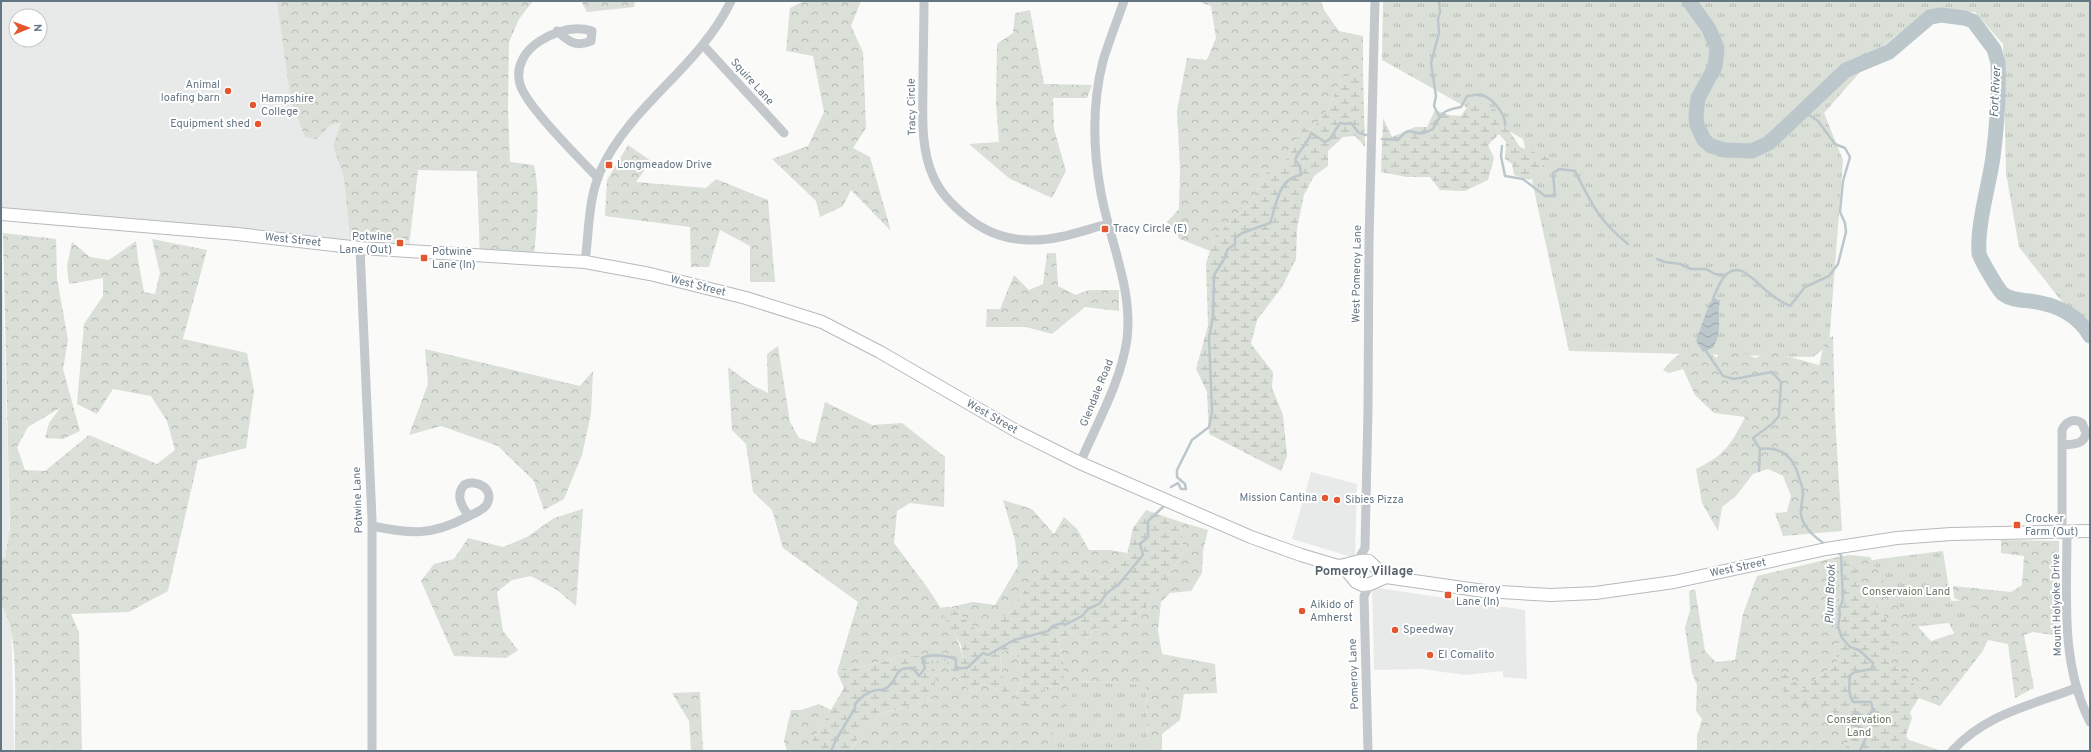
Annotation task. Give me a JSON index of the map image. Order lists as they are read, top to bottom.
{
  "streets": {
    "main road": ["West Street"],
    "street": [
      "Squire Lane",
      "Tracy Circle",
      "West Pomeroy Lane",
      "Glendale Road",
      "Potwine Lane",
      "Mount Holyoke Drive",
      "Pomeroy Lane"
    ]
  },
  "crossings": [
    ["Tracy Circle", "Glendale Road"],
    ["West Street", "West Pomeroy Lane"],
    ["West Street", "Glendale Road"],
    ["West Street", "Potwine Lane"],
    ["West Street", "Mount Holyoke Drive"],
    ["West Street", "Pomeroy Lane"],
    ["West Pomeroy Lane", "Pomeroy Lane"]
  ],
  "districts": ["Pomeroy Village"],
  "water": ["Fort River", "Plum Brook"],
  "parks": ["Conservaion Land", "Conservation Land"],
  "places": {
    "other": [
      "Animal loafing barn",
      "Hampshire College",
      "Equipment shed",
      "Mission Cantina",
      "Sibies Pizza",
      "Aikido of Amherst",
      "Speedway",
      "El Comalito"
    ],
    "transit": [
      "Longmeadow Drive",
      "Tracy Circle (E)",
      "Potwine Lane (Out)",
      "Potwine Lane (In)",
      "Crocker Farm (Out)",
      "Pomeroy Lane (In)"
    ]
  },
  "north": "right"
}
